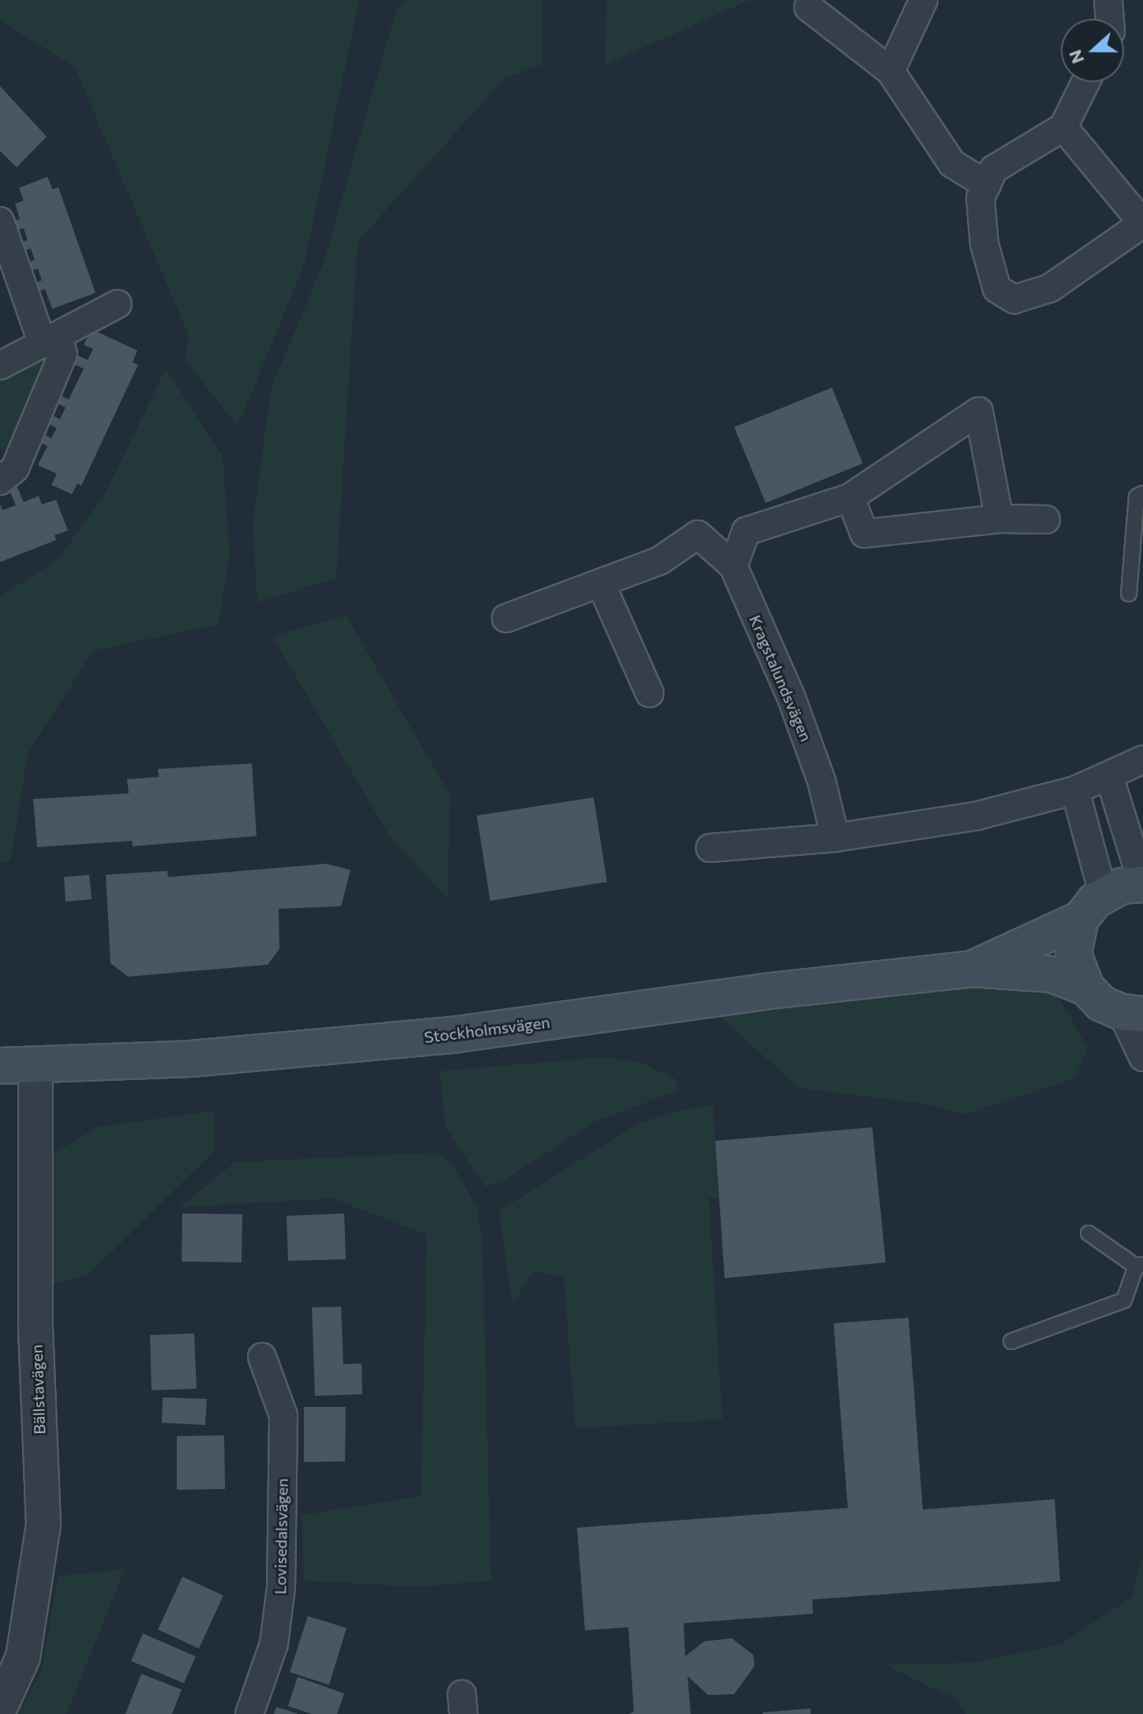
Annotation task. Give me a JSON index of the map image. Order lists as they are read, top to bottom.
{
  "streets": {
    "main road": ["Stockholmsvägen"],
    "street": ["Kragstalundsvägen", "Bällstavägen", "Lovisedalsvägen"]
  },
  "crossings": [
    ["Stockholmsvägen", "Bällstavägen"]
  ],
  "north": "left"
}
